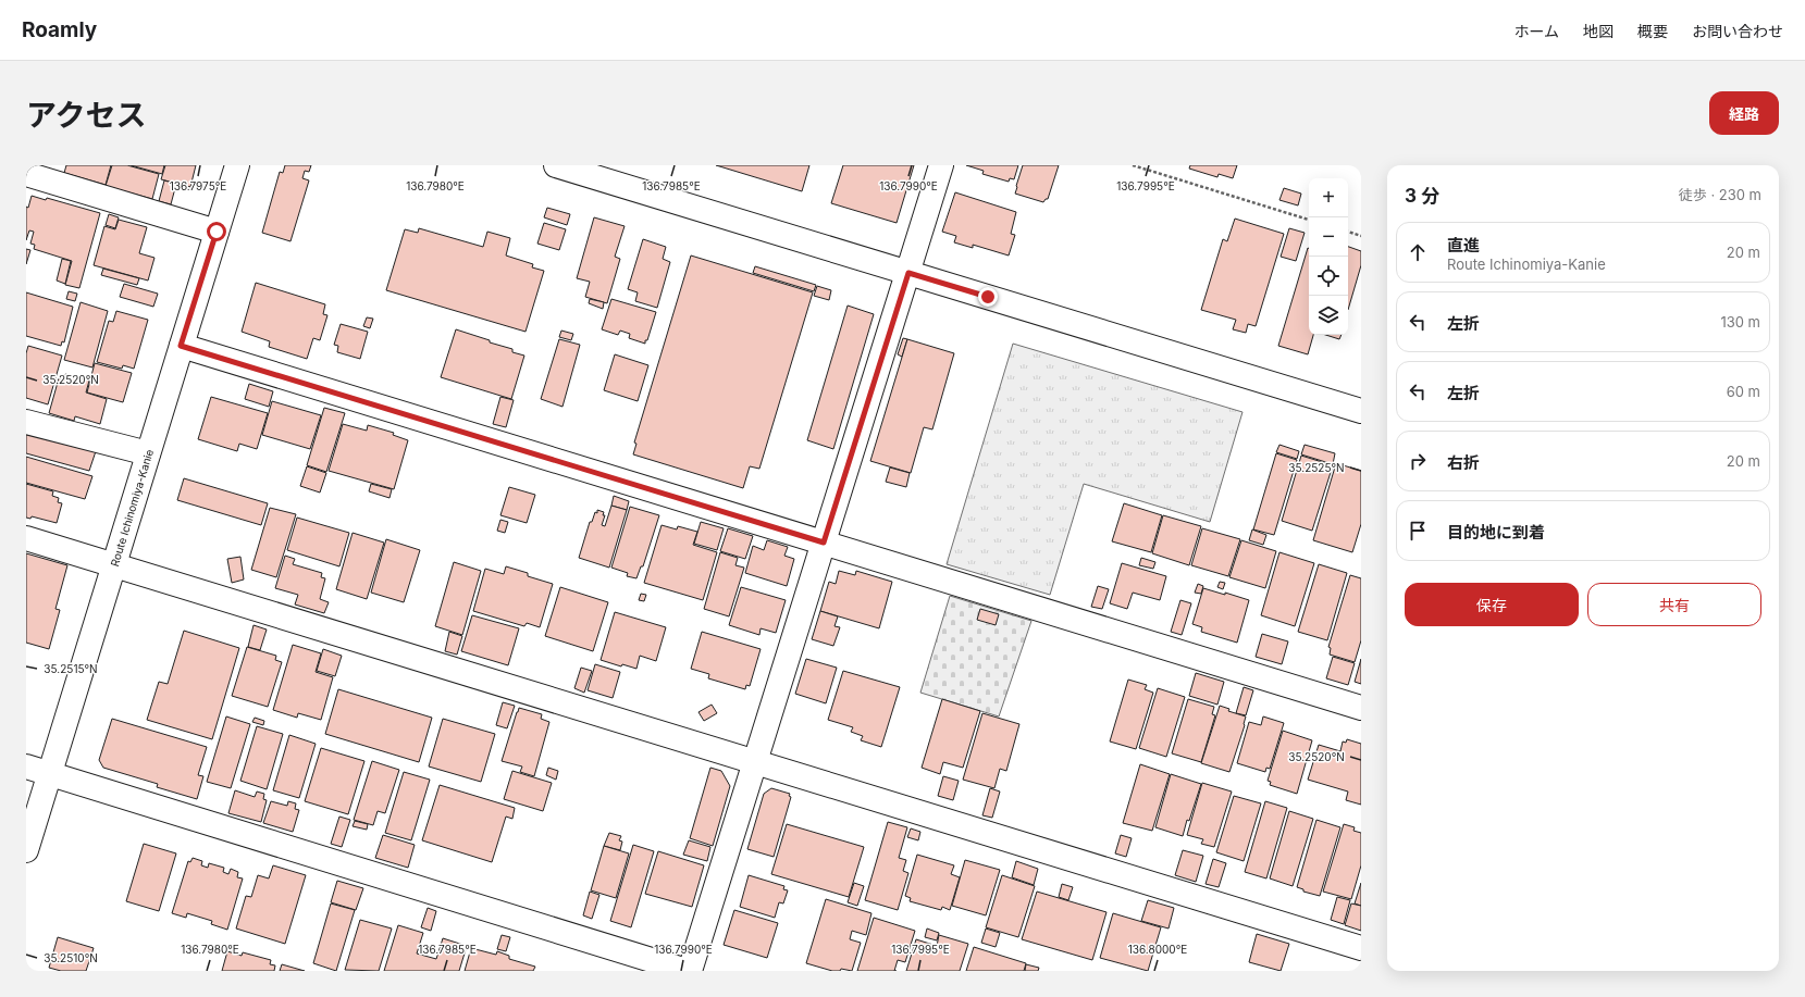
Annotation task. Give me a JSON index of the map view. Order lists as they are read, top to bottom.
{
  "streets": {
    "street": ["Route Ichinomiya-Kanie"]
  },
  "page": {
    "header": "Roamly",
    "nav": [
      "ホーム",
      "地図",
      "概要",
      "お問い合わせ"
    ],
    "title": "アクセス",
    "buttons": [
      "経路",
      ["保存", "共有"]
    ],
    "heading": ["3 分", "徒歩 · 230 m"],
    "map_buttons": ["+", "−"],
    "list": [
      ["直進", "Route Ichinomiya-Kanie", "20 m"],
      ["左折", "130 m"],
      ["左折", "60 m"],
      ["右折", "20 m"],
      "目的地に到着"
    ]
  },
  "coordinates": [
    "136.7975°E",
    "136.7980°E",
    "136.7985°E",
    "136.7990°E",
    "136.7995°E",
    "35.2520°N",
    "35.2525°N",
    "35.2515°N",
    "136.8000°E",
    "35.2510°N"
  ]
}
